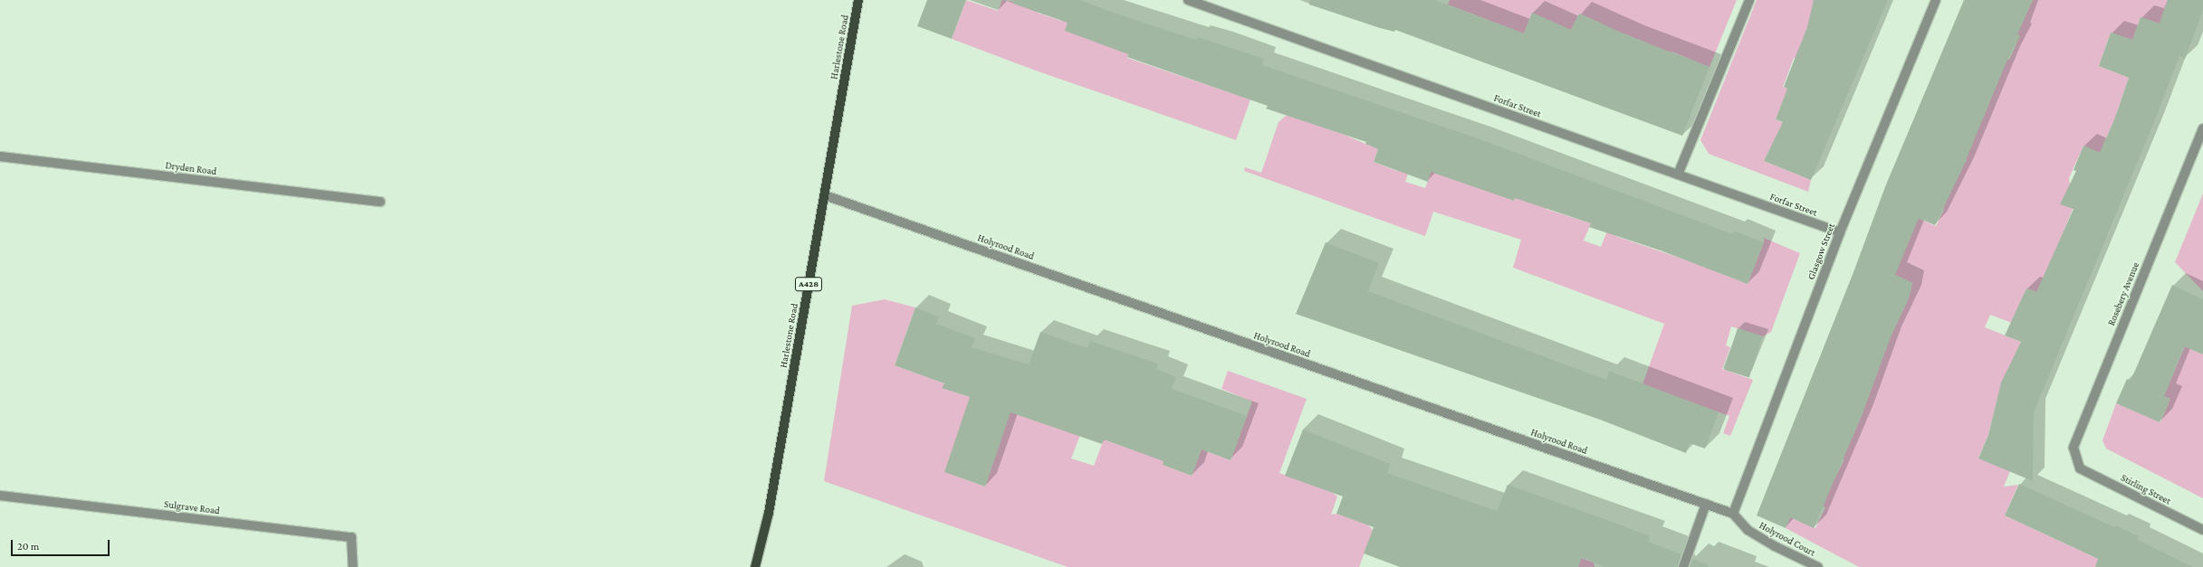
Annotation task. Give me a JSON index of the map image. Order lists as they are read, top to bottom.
{
  "streets": {
    "main road": ["Harlestone Road", "A428"],
    "street": [
      "Forfar Street",
      "Dryden Road",
      "Holyrood Road",
      "Glasgow Street",
      "Rosebery Avenue",
      "Stirling Street",
      "Sulgrave Road",
      "Holyrood Court"
    ]
  },
  "crossings": [
    ["Harlestone Road", "Holyrood Road"],
    ["Forfar Street", "Glasgow Street"],
    ["Holyrood Road", "Glasgow Street"],
    ["Holyrood Road", "Holyrood Court"],
    ["Glasgow Street", "Holyrood Court"],
    ["Rosebery Avenue", "Stirling Street"]
  ],
  "scale_bar": "20 m"
}
